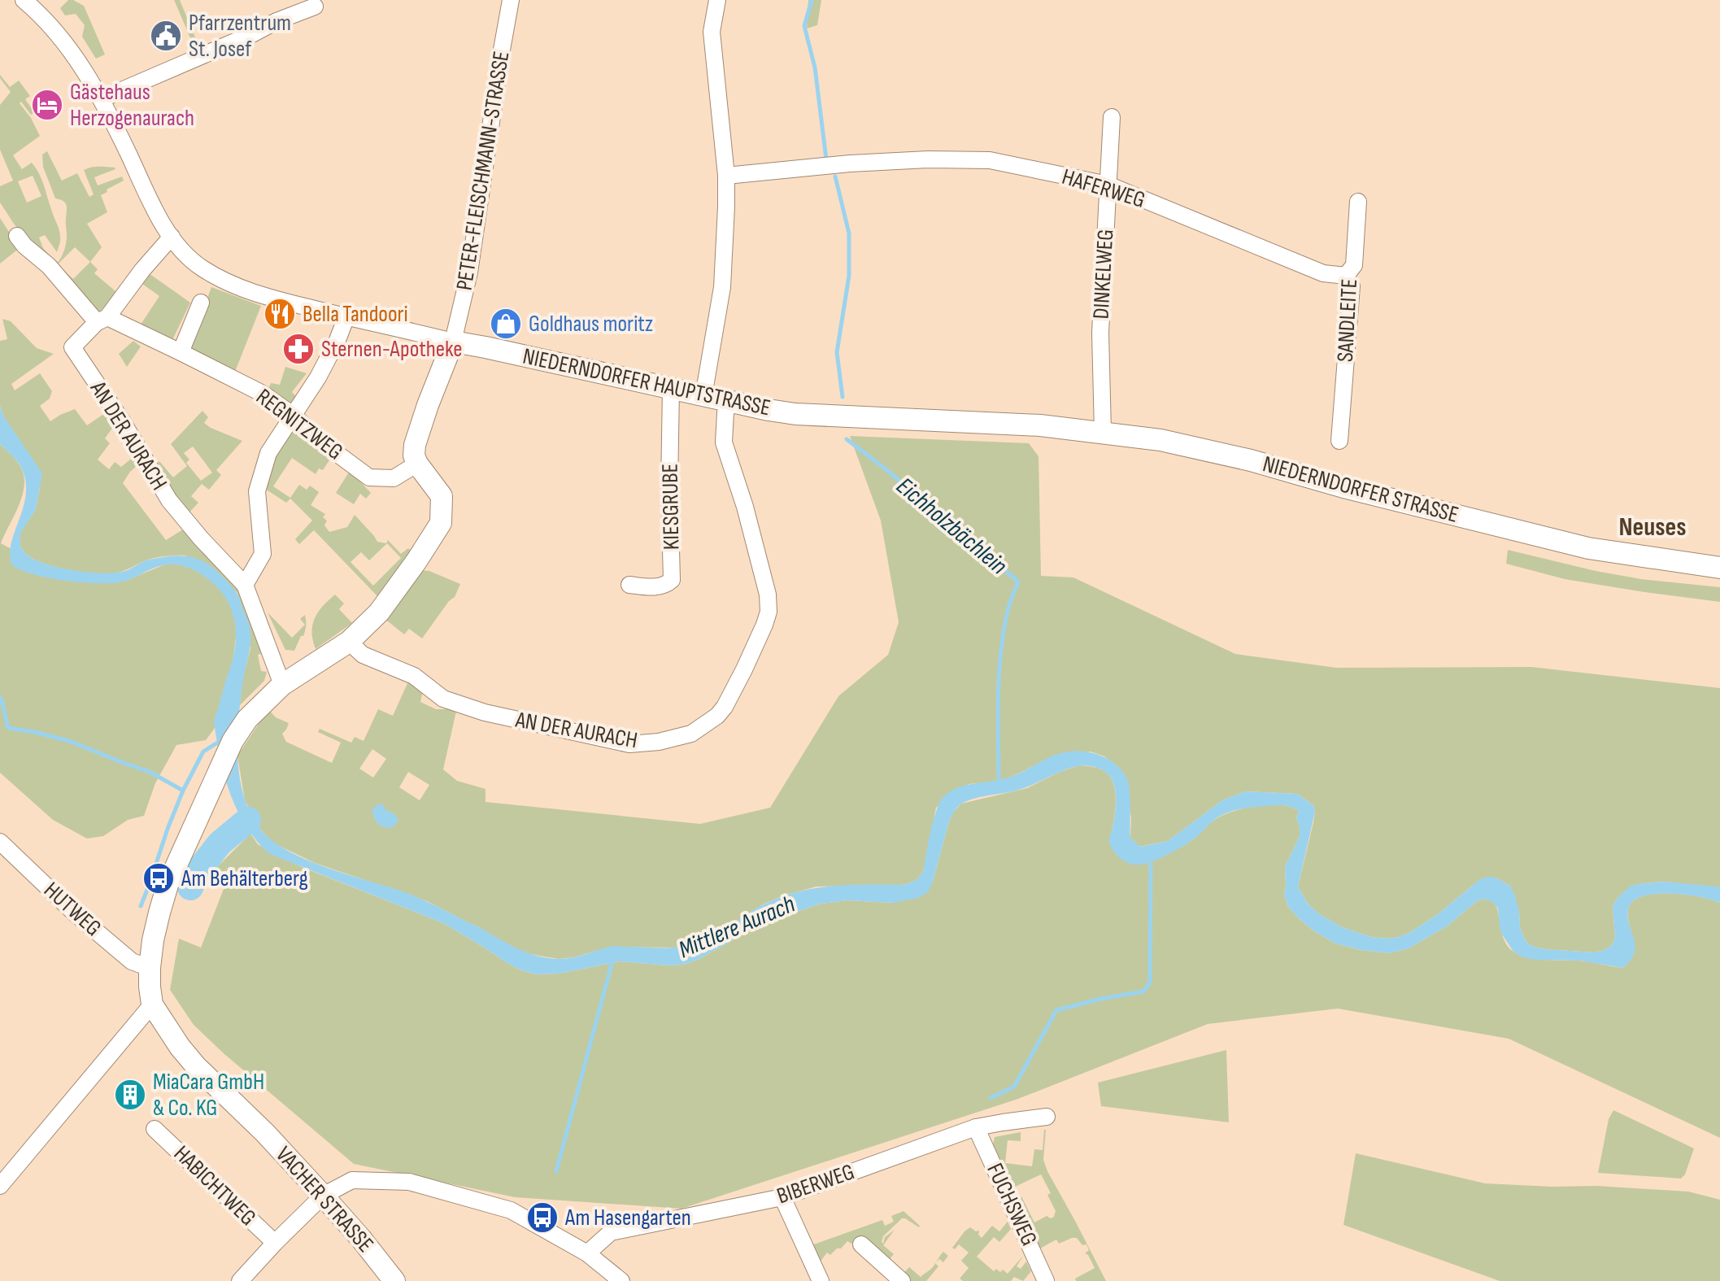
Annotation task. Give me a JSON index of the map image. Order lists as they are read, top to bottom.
{
  "streets": {
    "main road": ["NIEDERNDORFER HAUPTSTRASSE", "NIEDERNDORFER STRASSE", "VACHER STRASSE"],
    "street": [
      "PETER-FLEISCHMANN-STRASSE",
      "HAFERWEG",
      "DINKELWEG",
      "SANDLEITE",
      "REGNITZWEG",
      "AN DER AURACH",
      "KIESGRUBE",
      "HUTWEG",
      "BIBERWEG",
      "HABICHTWEG",
      "FUCHSWEG"
    ]
  },
  "crossings": [
    ["PETER-FLEISCHMANN-STRASSE", "NIEDERNDORFER HAUPTSTRASSE"],
    ["HAFERWEG", "DINKELWEG"],
    ["HAFERWEG", "SANDLEITE"],
    ["DINKELWEG", "NIEDERNDORFER STRASSE"],
    ["NIEDERNDORFER HAUPTSTRASSE", "AN DER AURACH"],
    ["NIEDERNDORFER HAUPTSTRASSE", "NIEDERNDORFER STRASSE"],
    ["NIEDERNDORFER HAUPTSTRASSE", "KIESGRUBE"],
    ["REGNITZWEG", "AN DER AURACH"],
    ["REGNITZWEG", "VACHER STRASSE"],
    ["AN DER AURACH", "VACHER STRASSE"],
    ["HUTWEG", "VACHER STRASSE"],
    ["BIBERWEG", "FUCHSWEG"]
  ],
  "districts": ["Neuses"],
  "water": ["Eichholzbächlein", "Mittlere Aurach"],
  "places": {
    "public building": ["Pfarrzentrum St. Josef"],
    "hotel": ["Gästehaus Herzogenaurach"],
    "restaurant": ["Bella Tandoori"],
    "shop": ["Goldhaus moritz"],
    "pharmacy": ["Sternen-Apotheke"],
    "bus stop": ["Am Behälterberg", "Am Hasengarten"],
    "building": ["MiaCara GmbH & Co. KG"]
  }
}
